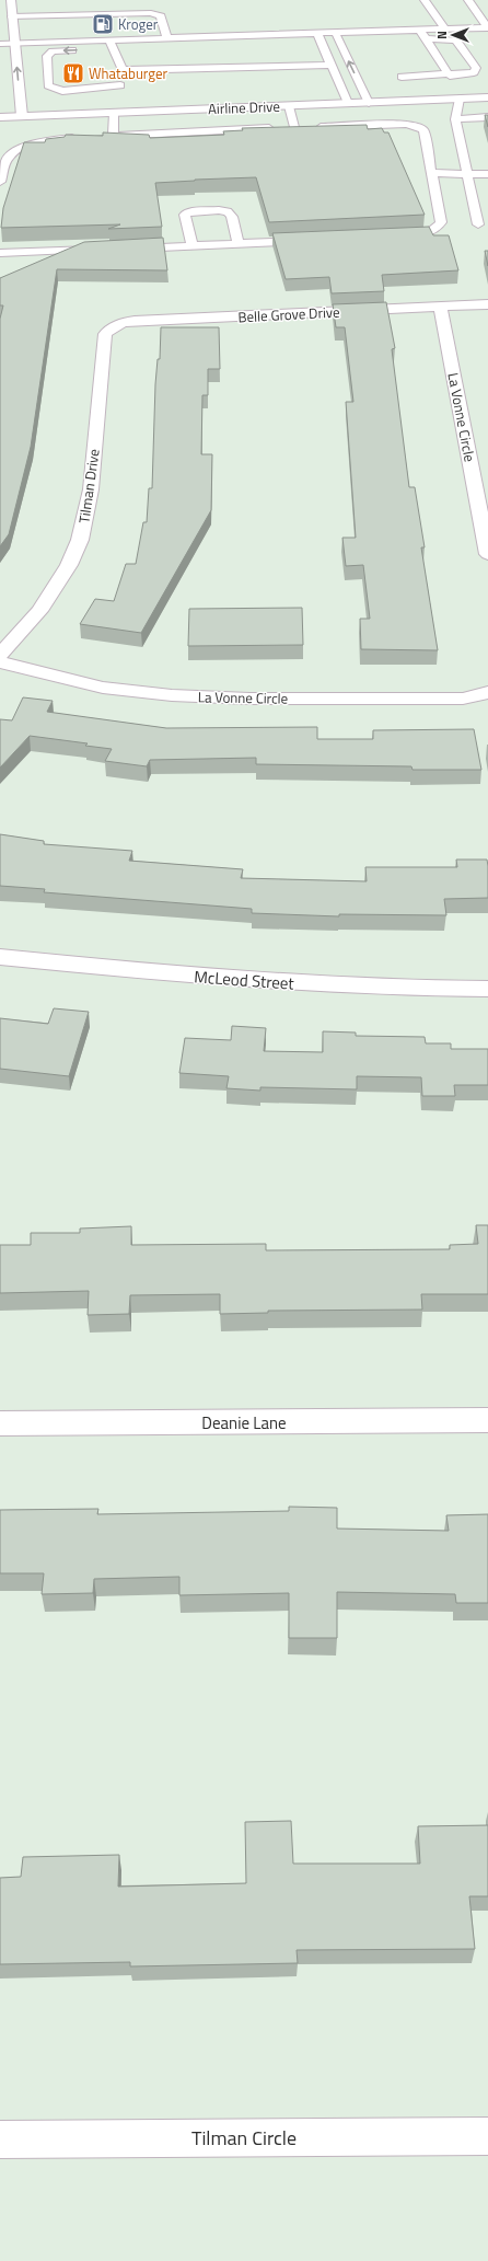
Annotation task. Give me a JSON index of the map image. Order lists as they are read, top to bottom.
{
  "streets": {
    "street": [
      "Airline Drive",
      "Belle Grove Drive",
      "La Vonne Circle",
      "Tilman Drive",
      "McLeod Street",
      "Deanie Lane",
      "Tilman Circle"
    ]
  },
  "crossings": [
    ["Belle Grove Drive", "La Vonne Circle"],
    ["Belle Grove Drive", "Tilman Drive"]
  ],
  "places": {
    "fuel station": ["Kroger"],
    "restaurant": ["Whataburger"]
  },
  "north": "left"
}
